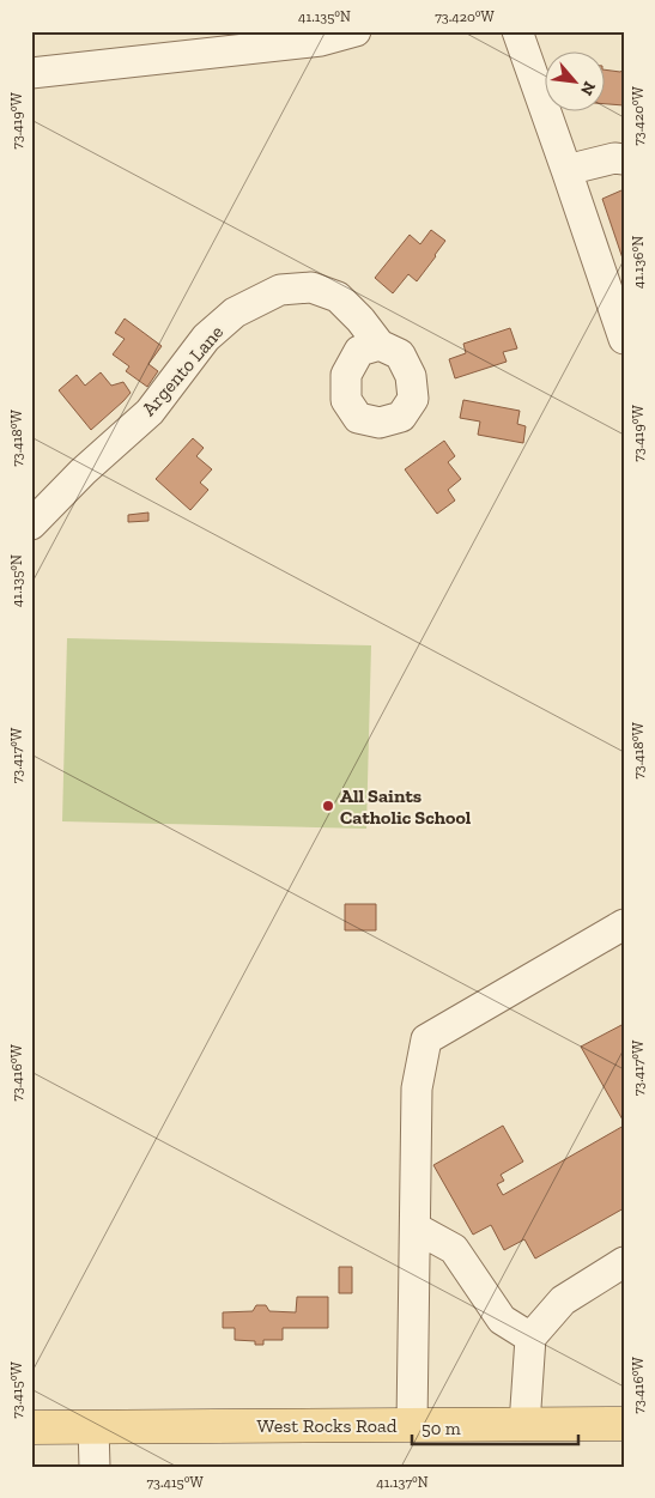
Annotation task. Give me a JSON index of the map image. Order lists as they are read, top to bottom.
{
  "streets": {
    "main road": ["West Rocks Road"],
    "street": ["Argento Lane"]
  },
  "places": ["All Saints Catholic School"],
  "scale_bar": "50 m",
  "north": "bottom right",
  "coordinates": [
    "41.135°N",
    "73.420°W",
    "73.419°W",
    "41.136°N",
    "73.418°W",
    "73.417°W",
    "73.416°W",
    "73.415°W",
    "41.137°N"
  ]
}
